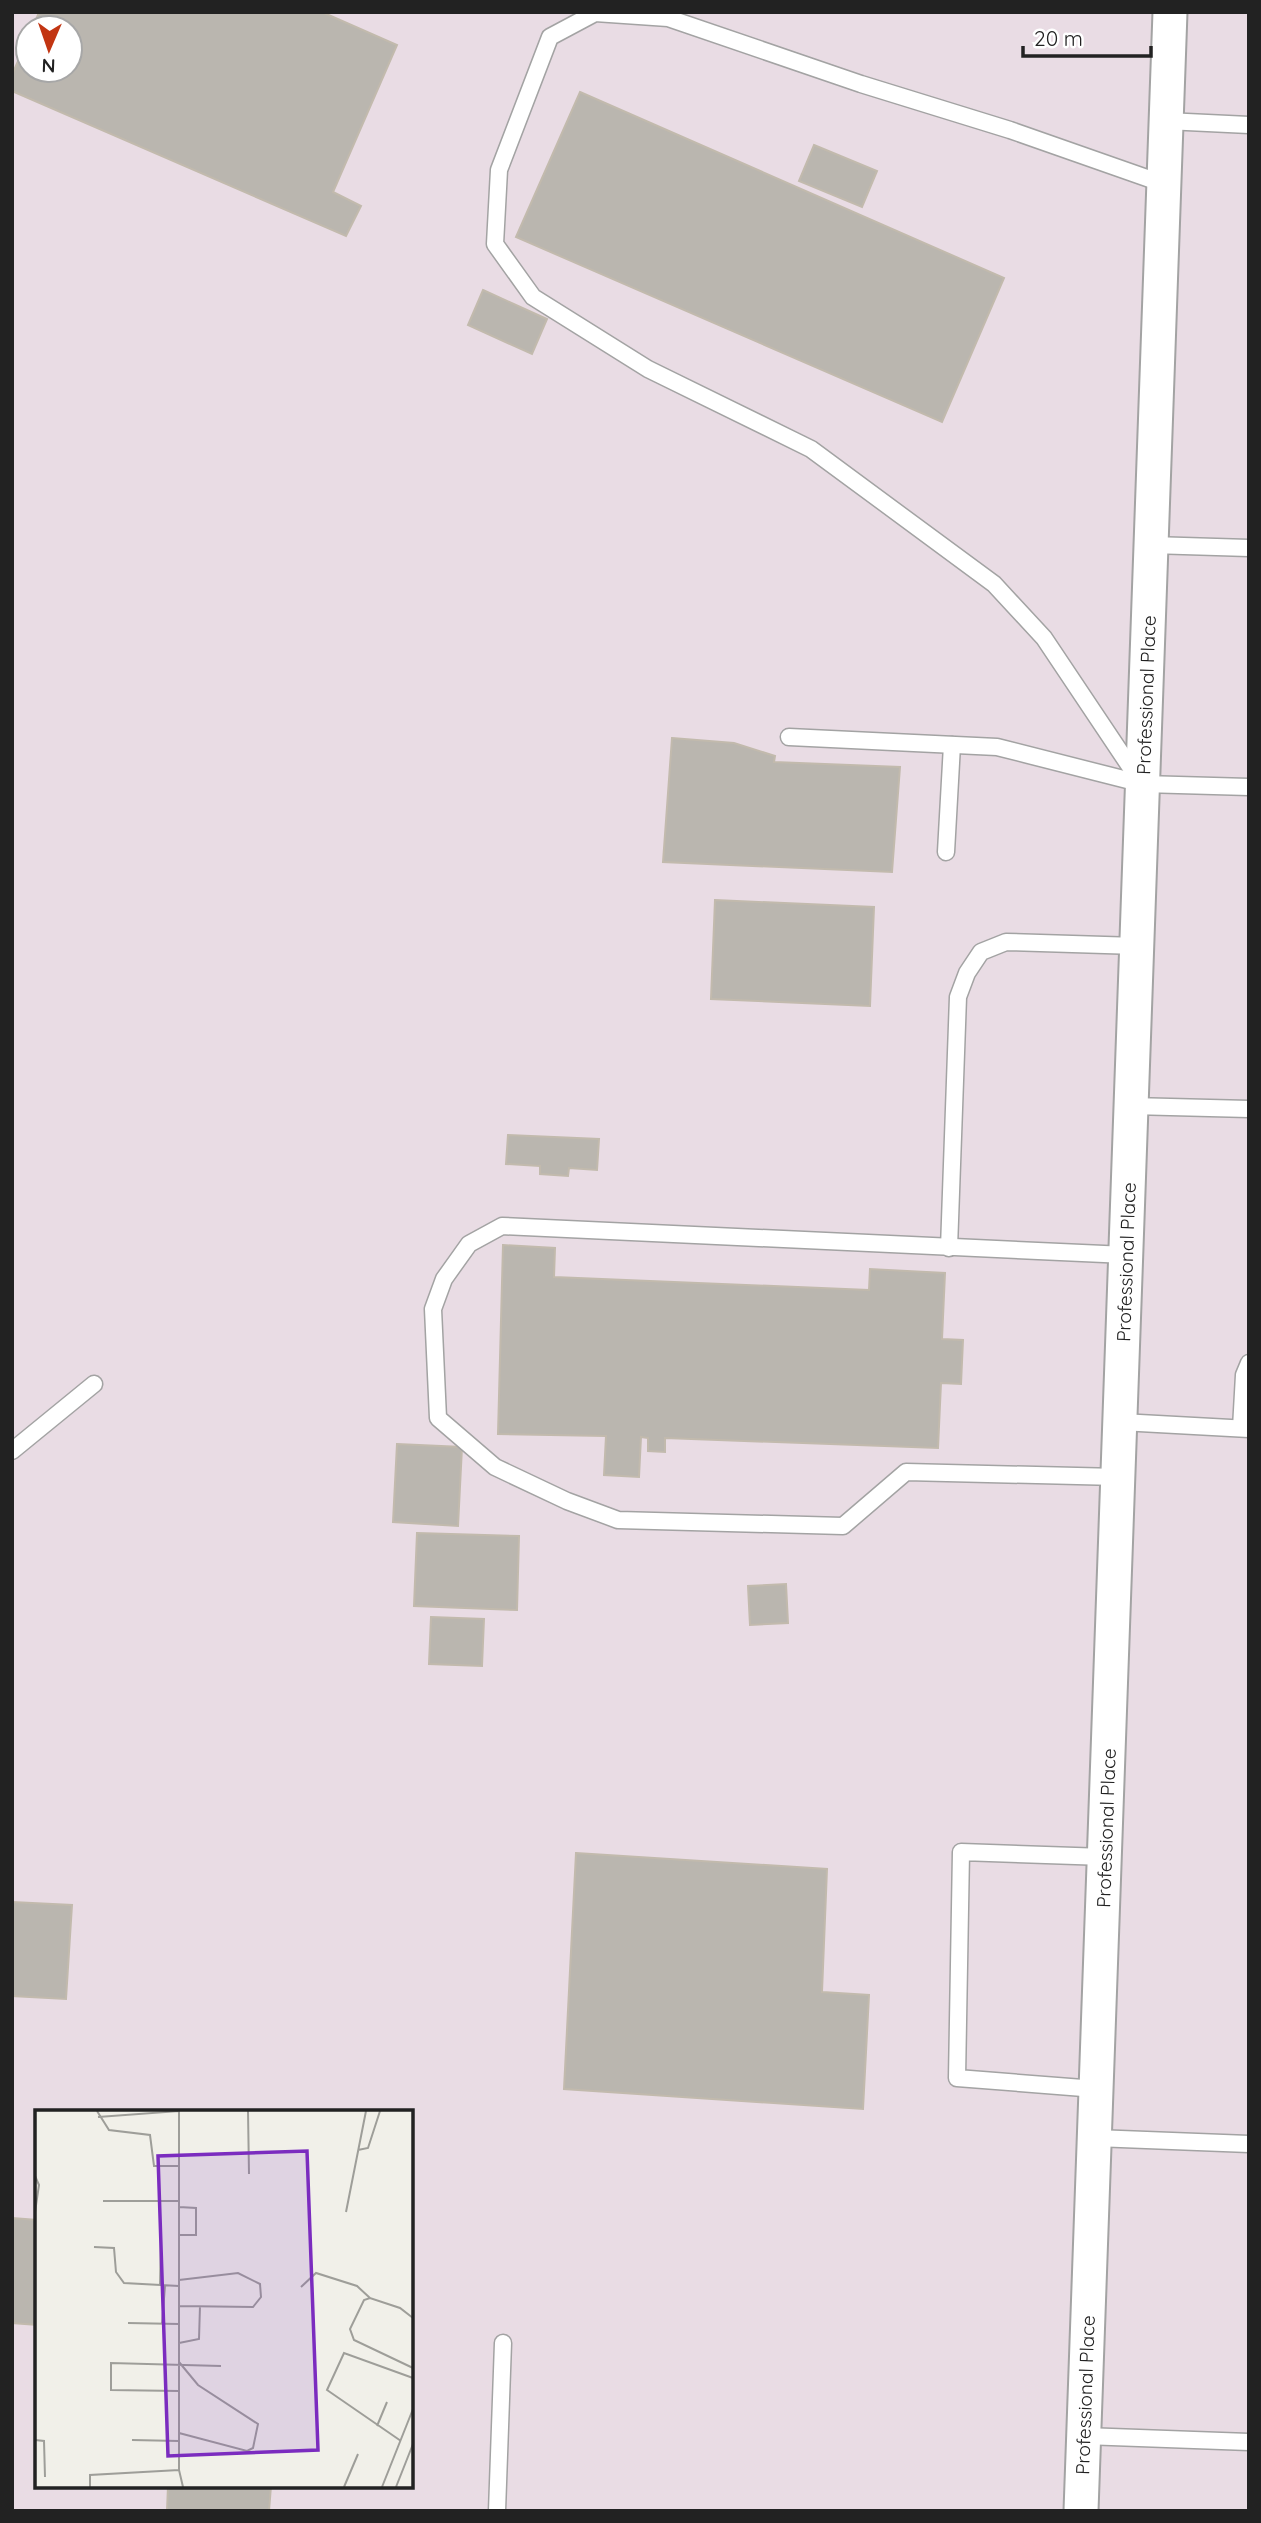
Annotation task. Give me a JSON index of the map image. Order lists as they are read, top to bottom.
{
  "streets": {
    "street": ["Professional Place"]
  },
  "scale_bar": "20 m",
  "north": "bottom"
}
